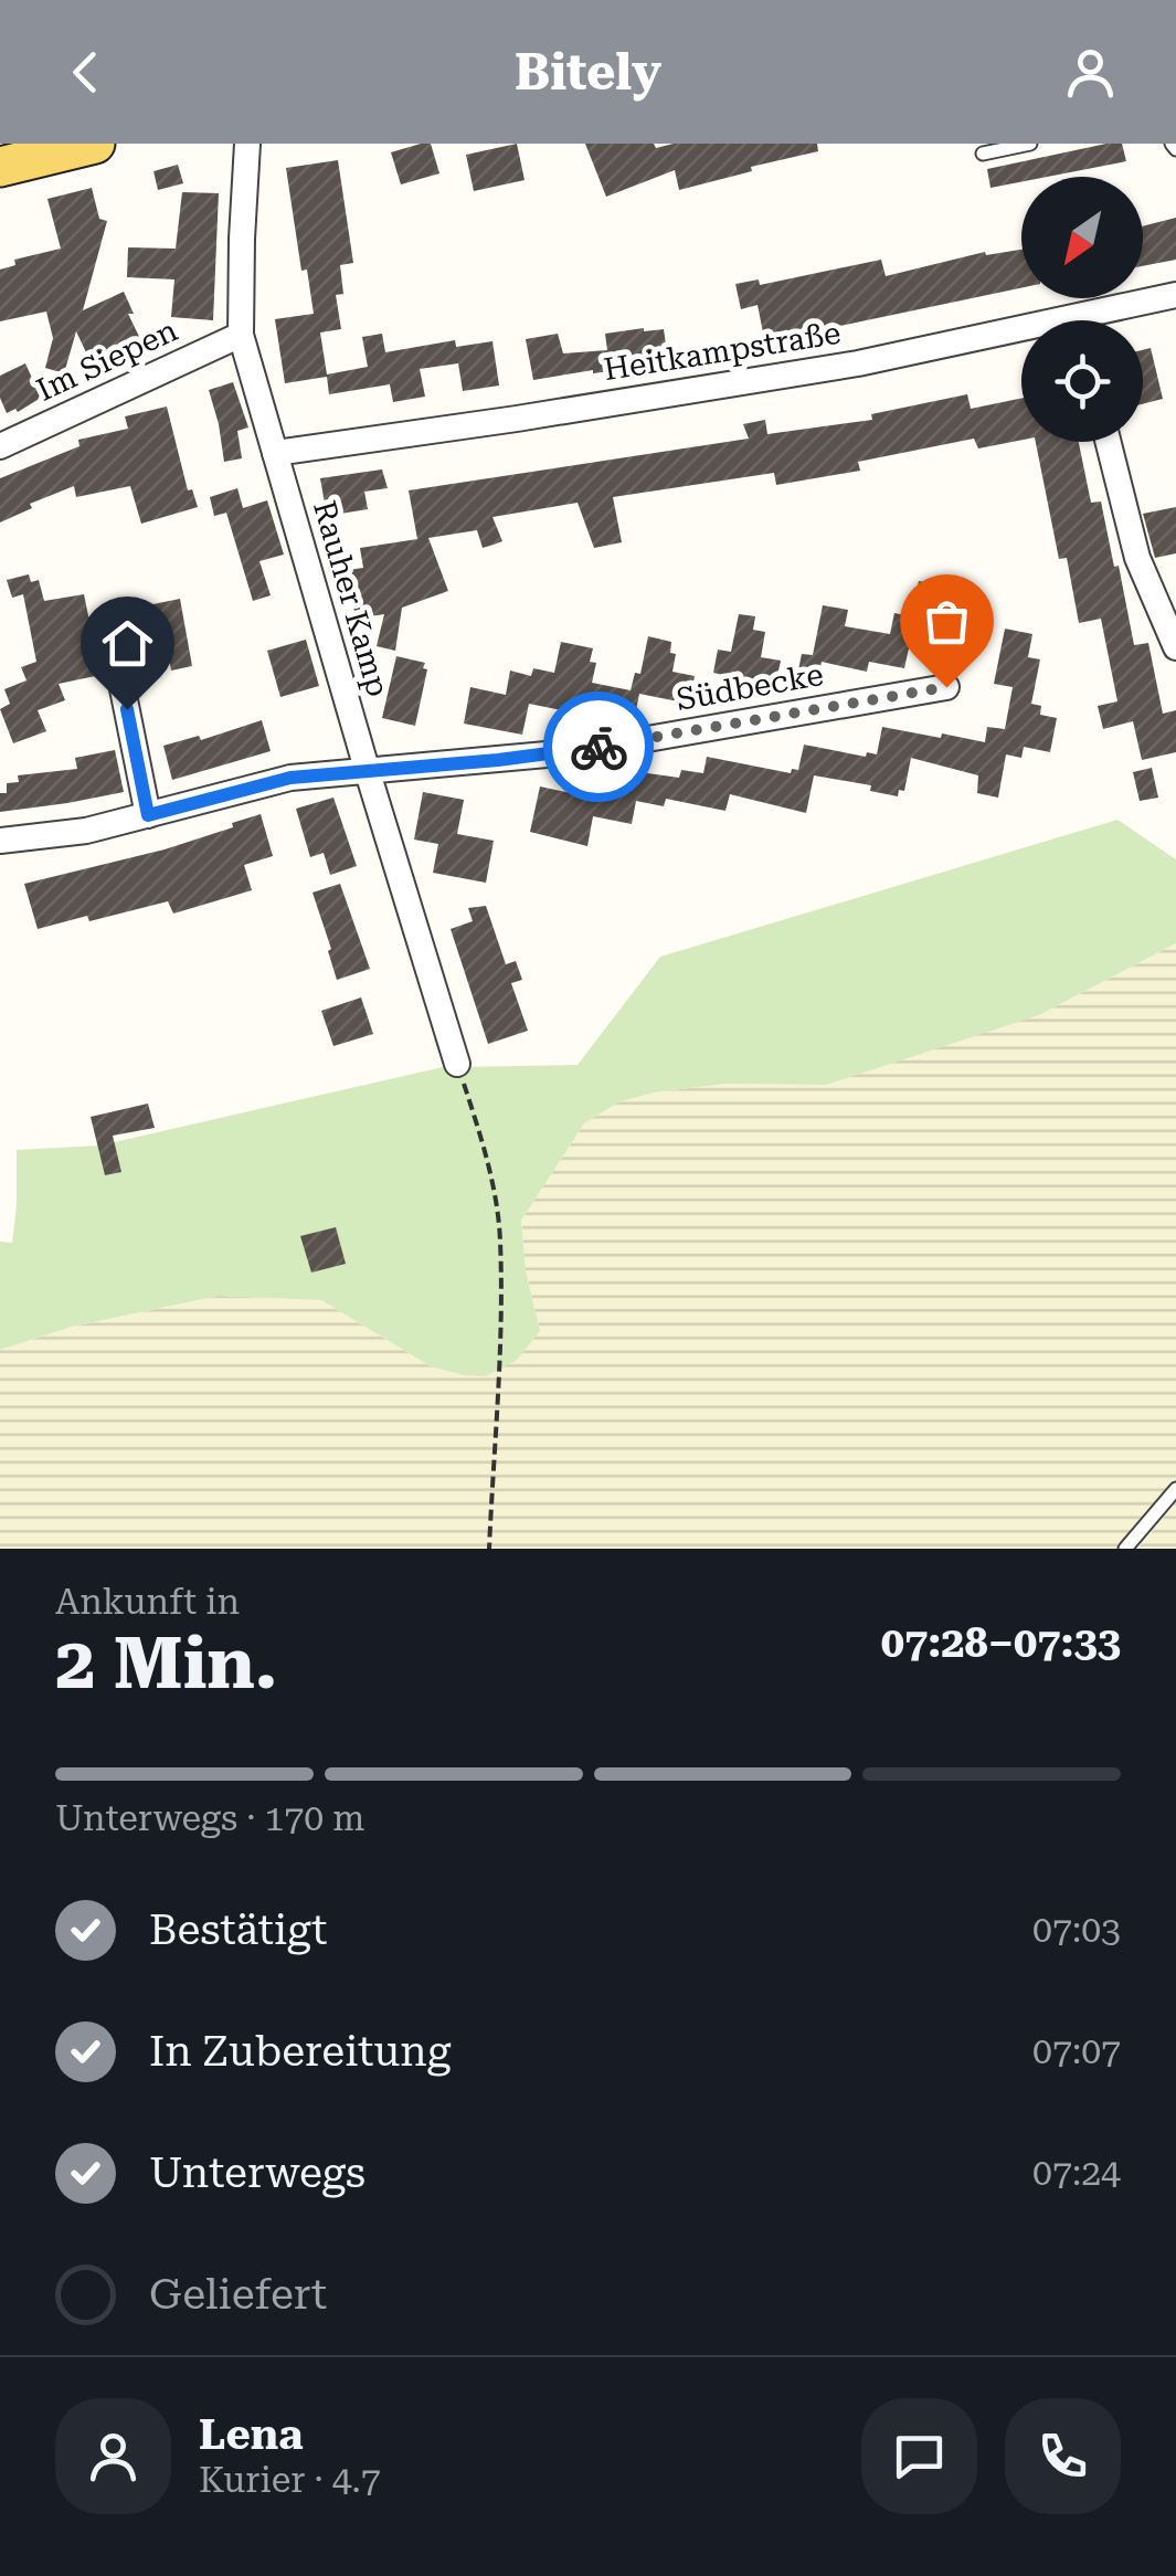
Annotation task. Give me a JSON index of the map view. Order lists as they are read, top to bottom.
{
  "streets": {
    "street": [
      "Heitkampstraße",
      "Im Siepen",
      "Rauher Kamp",
      "Südbecke"
    ]
  },
  "crossings": [
    ["Heitkampstraße", "Rauher Kamp"],
    ["Im Siepen", "Rauher Kamp"],
    ["Rauher Kamp", "Südbecke"]
  ],
  "north": "bottom left",
  "page": {
    "header": "Bitely",
    "heading": ["2 Min.", "Ankunft in", "07:28–07:33"],
    "panel": ["Lena", "Kurier · 4.7"],
    "bar": "Unterwegs · 170 m",
    "list": [
      ["Bestätigt", "07:03"],
      ["In Zubereitung", "07:07"],
      ["Unterwegs", "07:24"],
      "Geliefert"
    ]
  }
}
